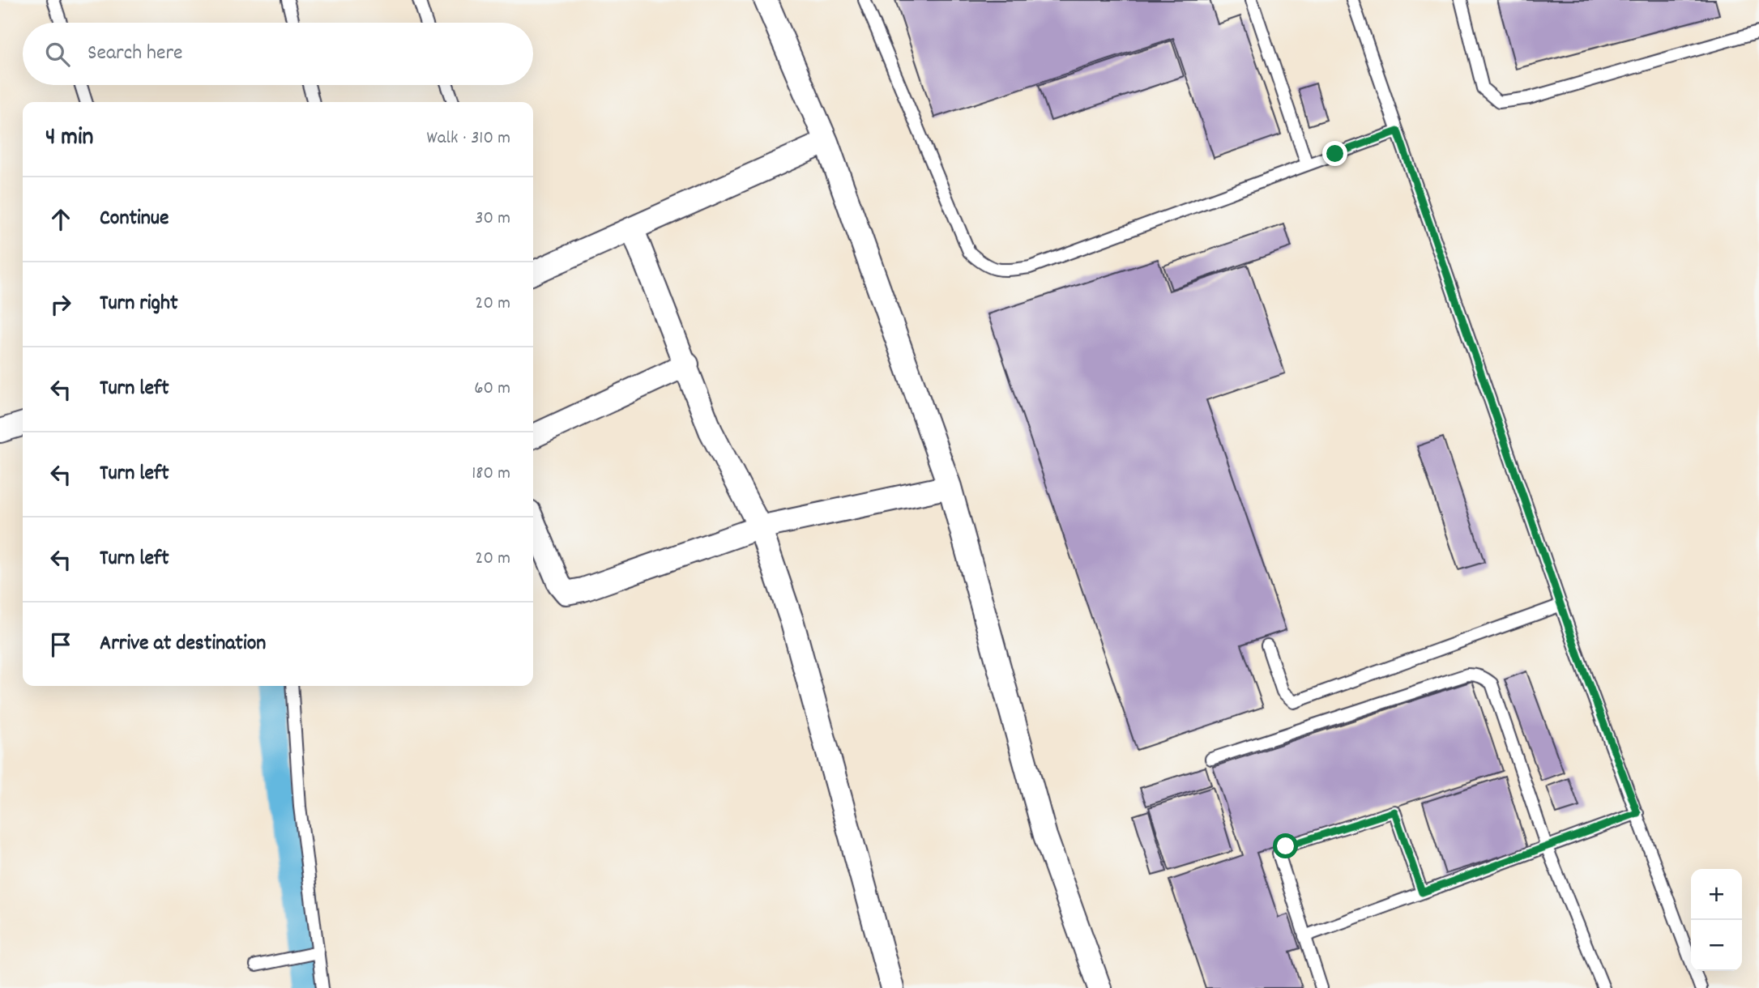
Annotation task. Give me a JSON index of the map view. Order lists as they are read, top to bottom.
{
  "page": {
    "search": "Search here",
    "heading": ["4 min", "Walk · 310 m"],
    "list": [
      ["Continue", "30 m"],
      ["Turn right", "20 m"],
      ["Turn left", "60 m"],
      ["Turn left", "180 m"],
      ["Turn left", "20 m"],
      "Arrive at destination"
    ],
    "map_buttons": ["+", "−"]
  }
}
